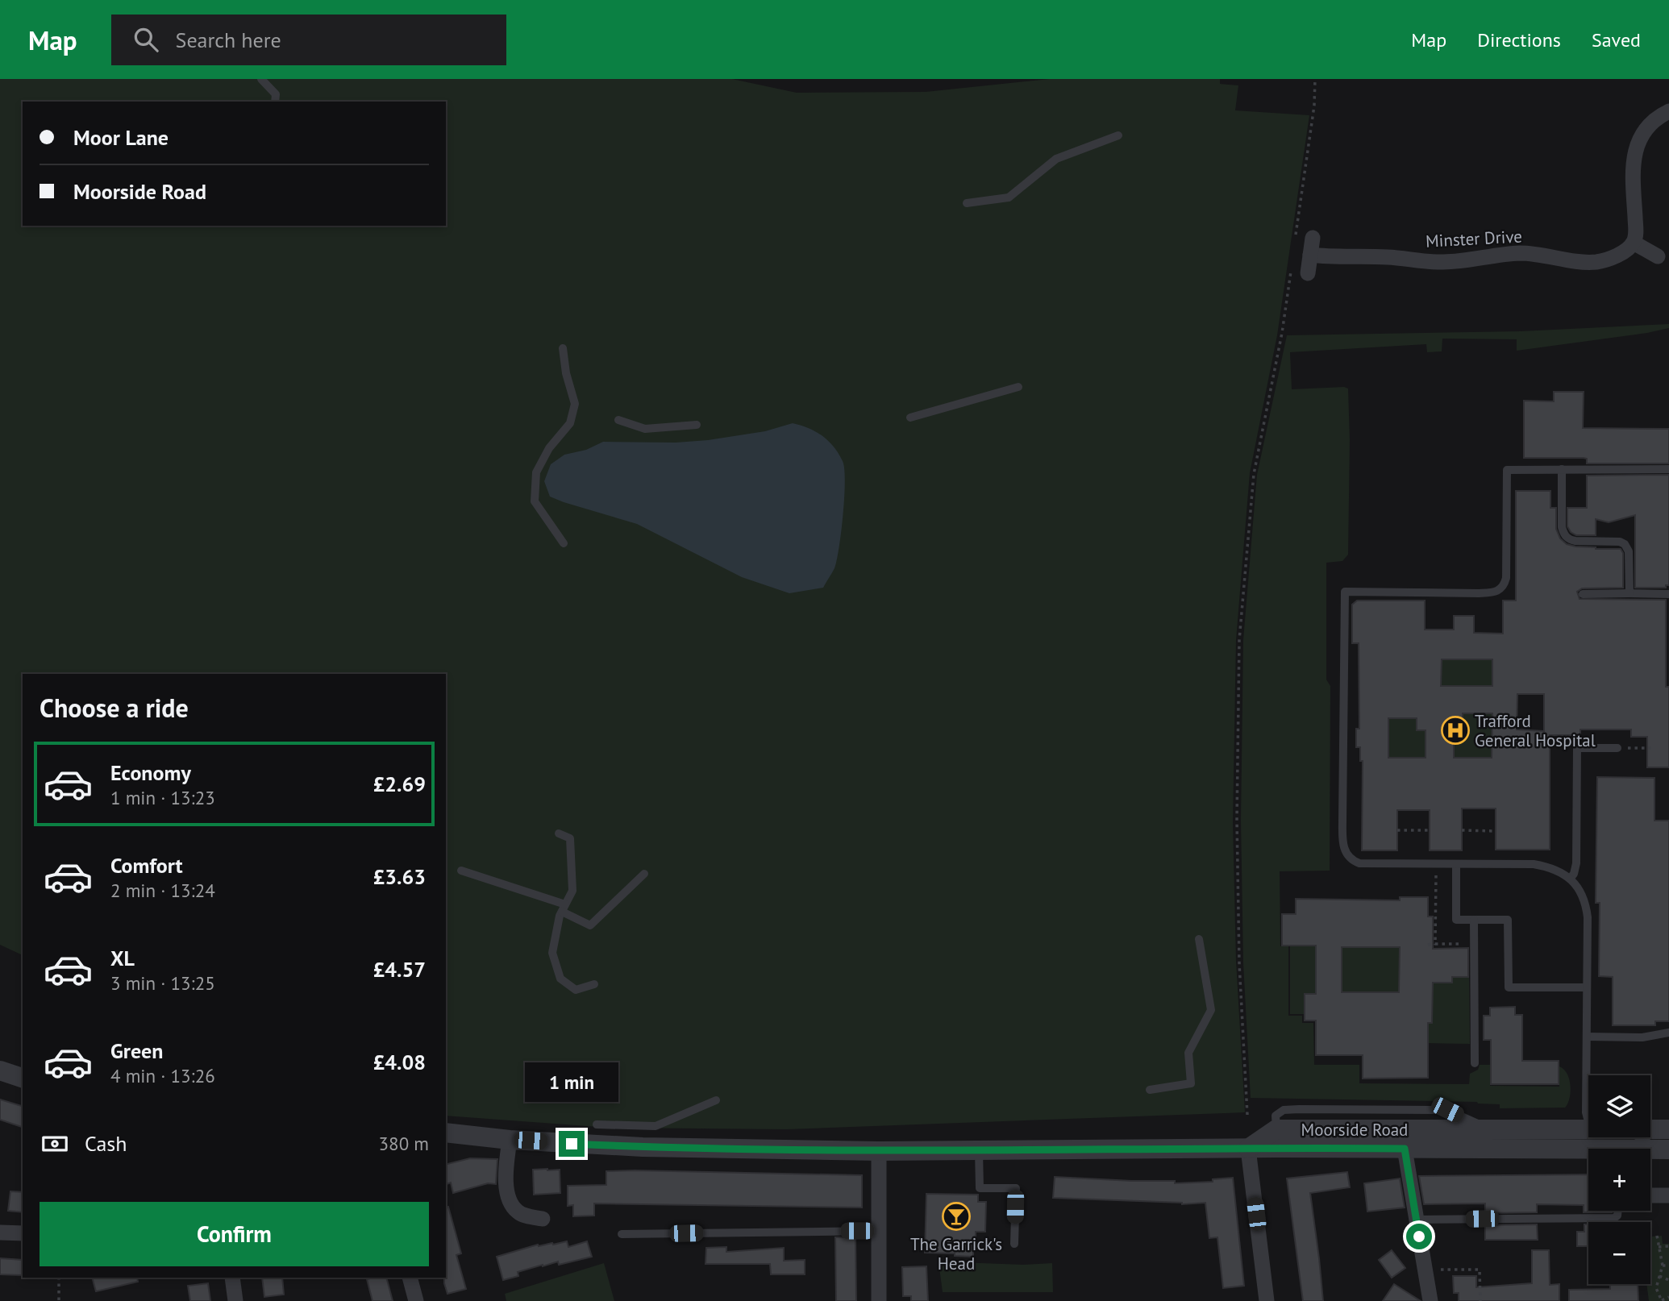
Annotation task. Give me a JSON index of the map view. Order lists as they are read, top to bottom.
{
  "streets": {
    "street": ["Minster Drive", "Moorside Road"]
  },
  "places": {
    "hospital": ["Trafford General Hospital"],
    "bar": ["The Garrick's Head"]
  },
  "page": {
    "header": "Map",
    "search": "Search here",
    "nav": ["Map", "Directions", "Saved"],
    "banner": ["Moor Lane", "Moorside Road"],
    "heading": "Choose a ride",
    "list": [
      {
        "name": "Economy",
        "note": "1 min · 13:23",
        "value": "£2.69"
      },
      {
        "name": "Comfort",
        "note": "2 min · 13:24",
        "value": "£3.63"
      },
      {
        "name": "XL",
        "note": "3 min · 13:25",
        "value": "£4.57"
      },
      {
        "name": "Green",
        "note": "4 min · 13:26",
        "value": "£4.08"
      }
    ],
    "bubble": "1 min",
    "map_buttons": ["+", "−"],
    "pay": ["Cash", "380 m"],
    "buttons": "Confirm"
  }
}
